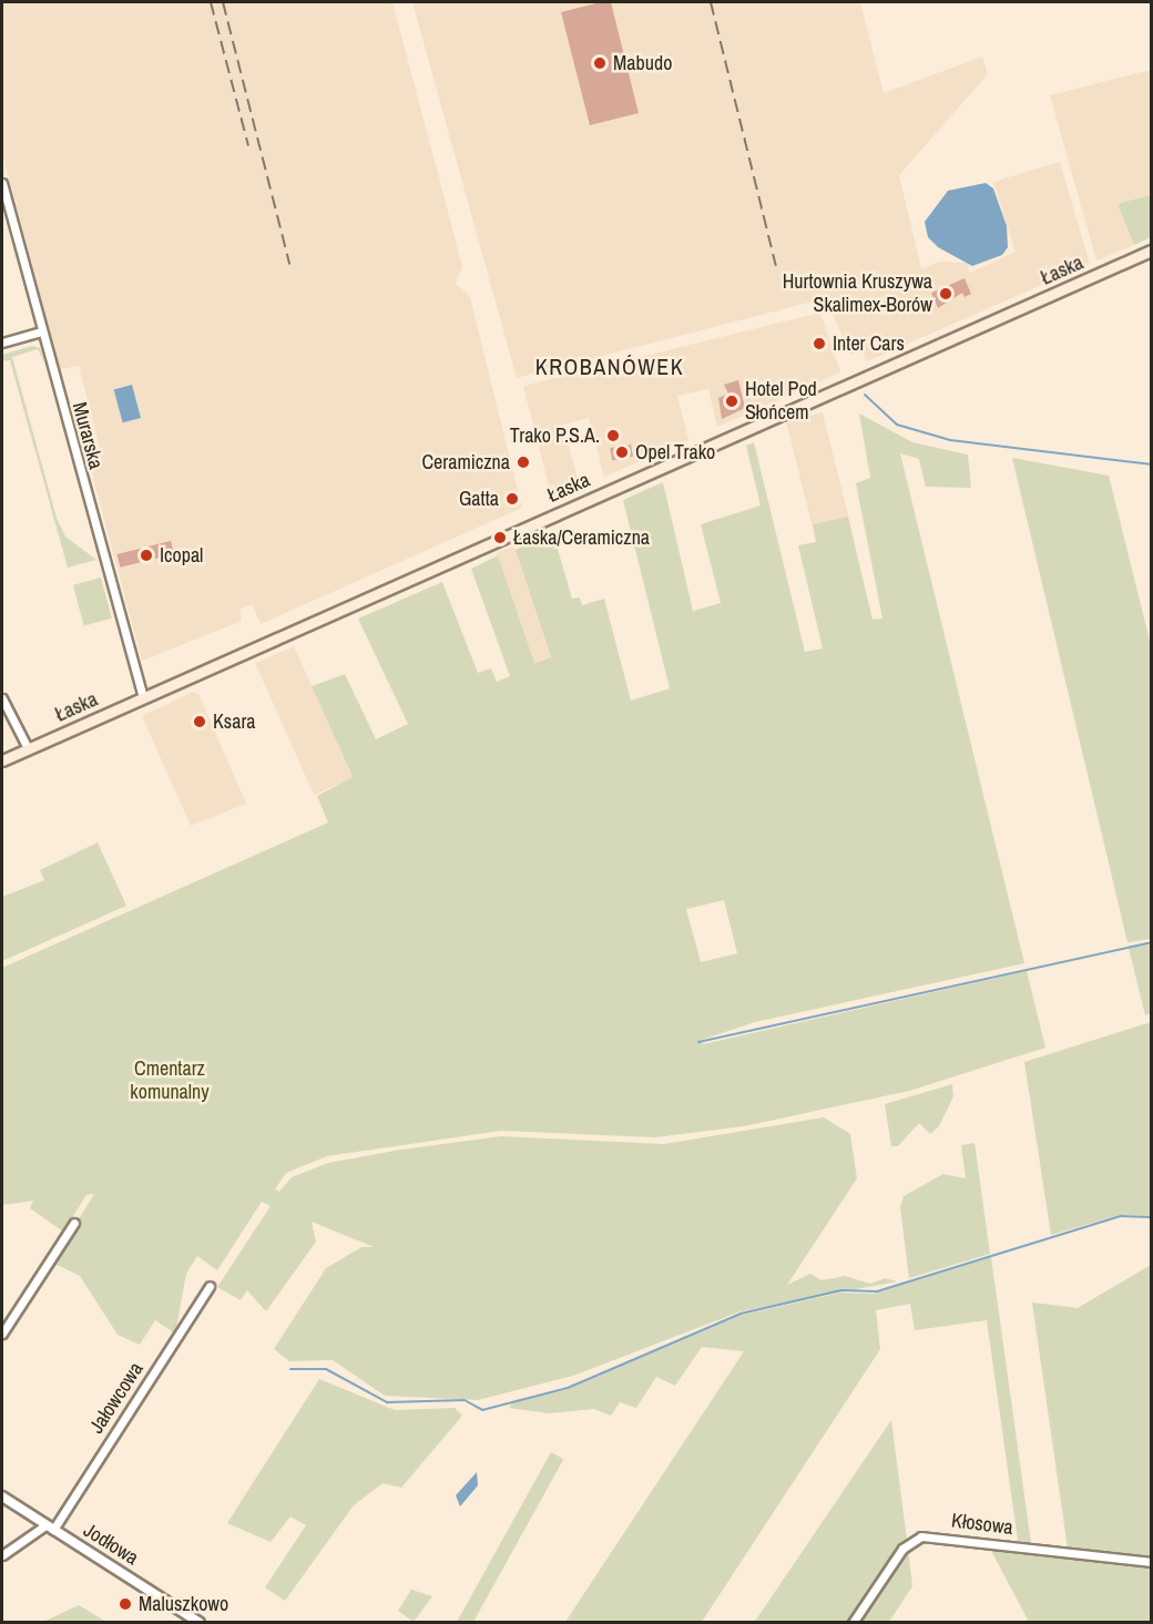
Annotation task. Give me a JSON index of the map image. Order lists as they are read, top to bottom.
{
  "streets": {
    "main road": ["Łaska"],
    "street": [
      "Murarska",
      "Jałowcowa",
      "Kłosowa",
      "Jodłowa"
    ]
  },
  "crossings": [
    ["Łaska", "Murarska"],
    ["Jałowcowa", "Jodłowa"]
  ],
  "districts": ["KROBANÓWEK"],
  "parks": ["Cmentarz komunalny"],
  "places": [
    "Mabudo",
    "Hurtownia Kruszywa Skalimex-Borów",
    "Inter Cars",
    "Hotel Pod Słońcem",
    "Trako P.S.A.",
    "Opel Trako",
    "Ceramiczna",
    "Gatta",
    "Łaska/Ceramiczna",
    "Icopal",
    "Ksara",
    "Maluszkowo"
  ]
}
